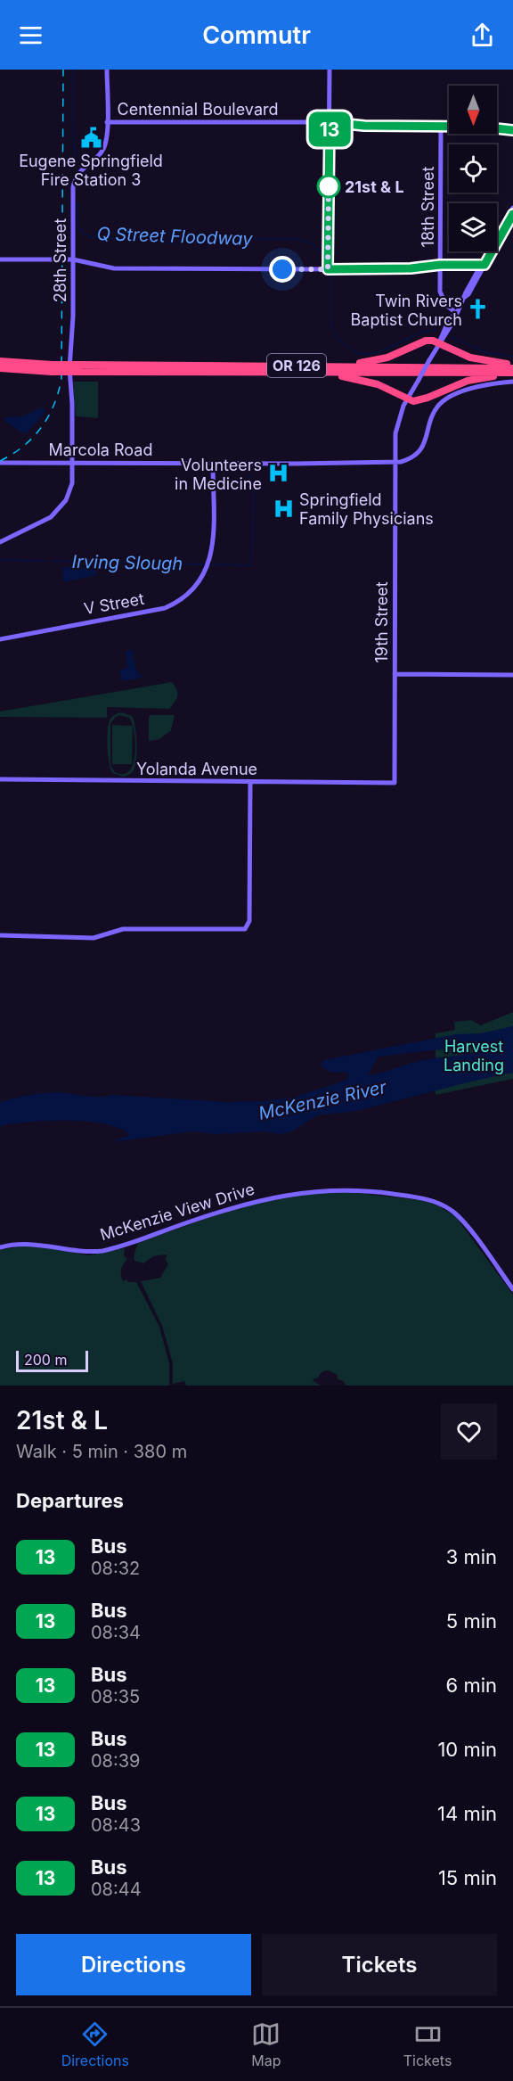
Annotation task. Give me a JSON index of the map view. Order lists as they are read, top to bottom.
{
  "streets": {
    "highway": ["OR 126"],
    "street": [
      "Centennial Boulevard",
      "18th Street",
      "28th Street",
      "Marcola Road",
      "V Street",
      "19th Street",
      "Yolanda Avenue",
      "McKenzie View Drive"
    ]
  },
  "crossings": [
    ["Centennial Boulevard", "18th Street"],
    ["Centennial Boulevard", "28th Street"],
    ["18th Street", "19th Street"],
    ["28th Street", "Marcola Road"],
    ["Marcola Road", "V Street"],
    ["Marcola Road", "19th Street"],
    ["19th Street", "Yolanda Avenue"]
  ],
  "water": ["Q Street Floodway", "Irving Slough", "McKenzie River"],
  "parks": ["Harvest Landing"],
  "places": {
    "public building": ["Eugene Springfield Fire Station 3"],
    "other": ["21st & L"],
    "church": ["Twin Rivers Baptist Church"],
    "hospital": ["Volunteers in Medicine", "Springfield Family Physicians"]
  },
  "lines": ["bus line 13"],
  "scale_bar": "200 m",
  "north": "bottom",
  "page": {
    "header": "Commutr",
    "on_map": "13",
    "scale": "200 m",
    "heading": [
      ["21st & L", "Walk · 5 min · 380 m"],
      "Departures"
    ],
    "list": [
      {
        "mark": "13",
        "name": "Bus",
        "note": "08:32",
        "value": "3 min"
      },
      {
        "mark": "13",
        "name": "Bus",
        "note": "08:34",
        "value": "5 min"
      },
      {
        "mark": "13",
        "name": "Bus",
        "note": "08:35",
        "value": "6 min"
      },
      {
        "mark": "13",
        "name": "Bus",
        "note": "08:39",
        "value": "10 min"
      },
      {
        "mark": "13",
        "name": "Bus",
        "note": "08:43",
        "value": "14 min"
      },
      {
        "mark": "13",
        "name": "Bus",
        "note": "08:44",
        "value": "15 min"
      }
    ],
    "buttons": ["Directions", "Tickets"],
    "tabs": ["Directions", "Map", "Tickets"]
  }
}
